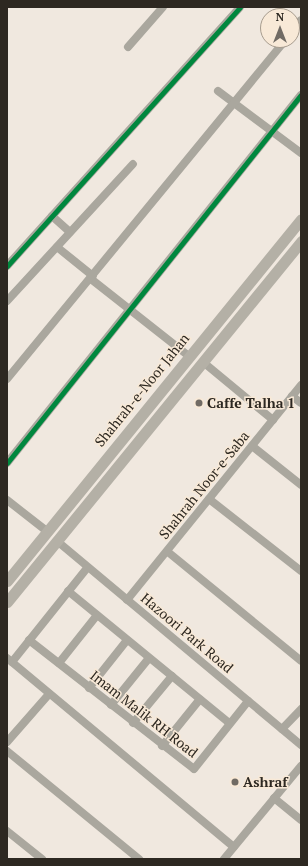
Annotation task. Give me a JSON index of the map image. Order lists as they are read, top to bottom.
{
  "streets": {
    "main road": ["Shahrah-e-Noor Jahan"],
    "street": ["Shahrah Noor-e-Saba", "Hazoori Park Road", "Imam Malik RH Road"]
  },
  "crossings": [
    ["Shahrah-e-Noor Jahan", "Hazoori Park Road"],
    ["Shahrah Noor-e-Saba", "Hazoori Park Road"],
    ["Hazoori Park Road", "Imam Malik RH Road"]
  ],
  "places": ["Caffe Talha 1", "Ashraf"],
  "north": "top"
}
